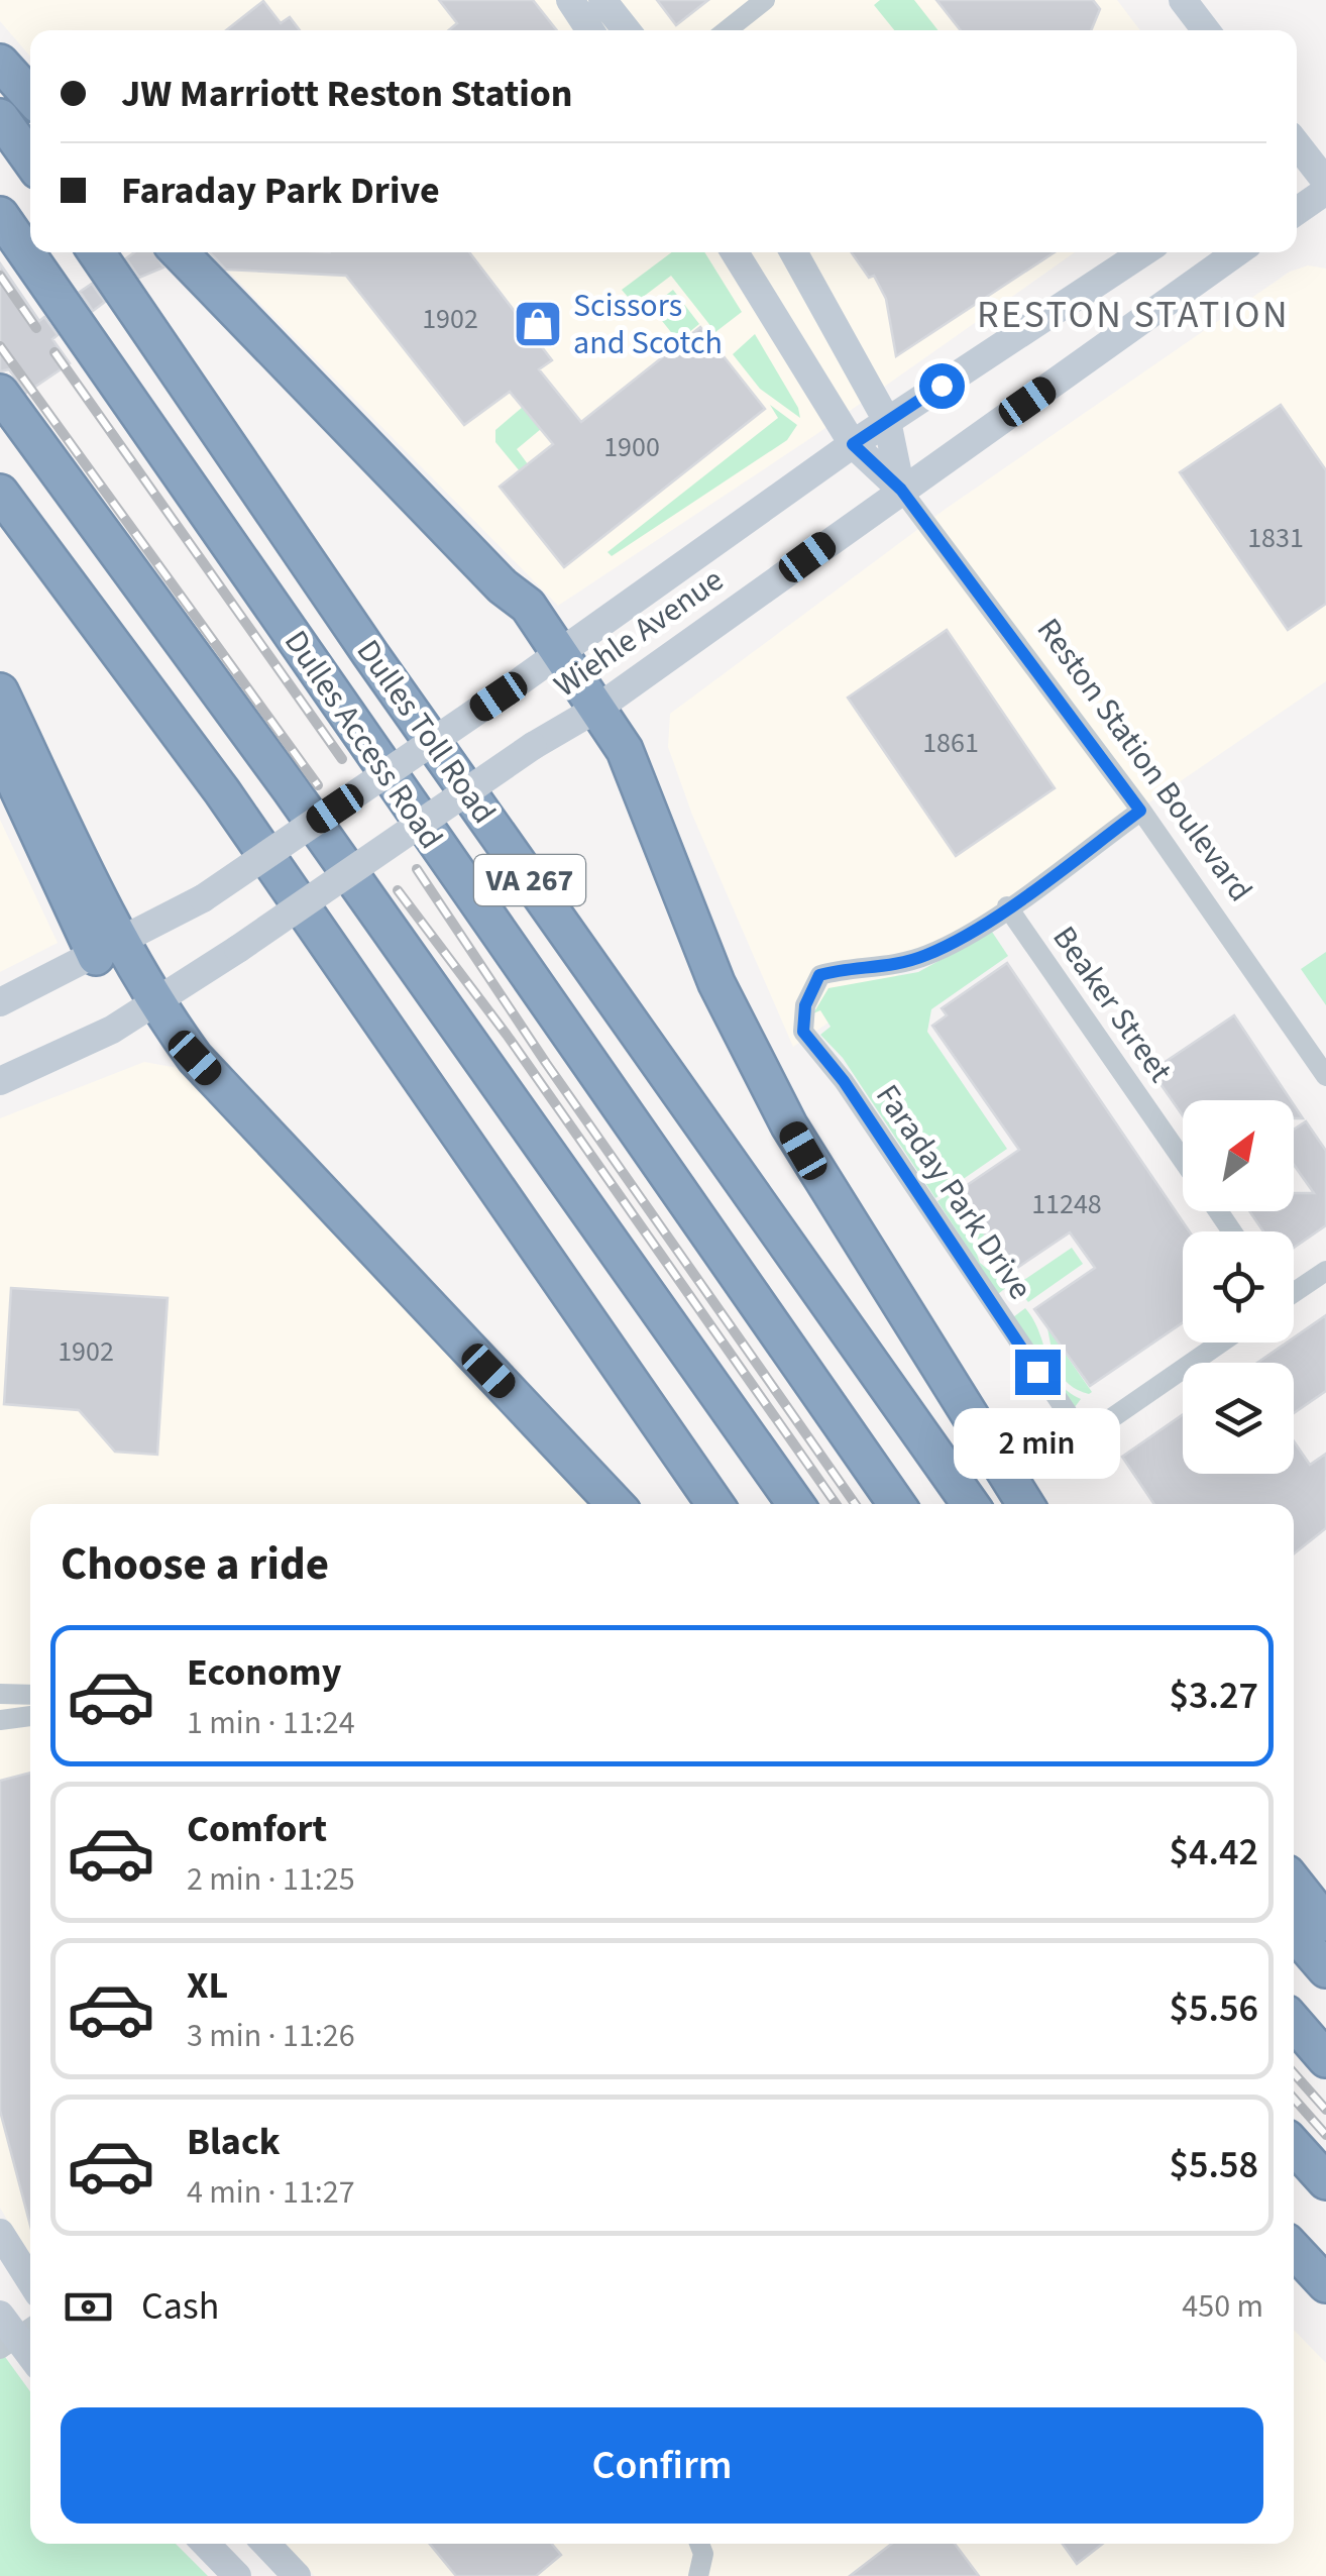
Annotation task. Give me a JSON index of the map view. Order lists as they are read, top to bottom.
{
  "streets": {
    "highway": ["Dulles Toll Road", "Dulles Access Road", "VA 267"],
    "main road": ["Wiehle Avenue", "Reston Station Boulevard"],
    "street": ["Beaker Street", "Faraday Park Drive"]
  },
  "crossings": [
    ["Wiehle Avenue", "Reston Station Boulevard"],
    ["Beaker Street", "Faraday Park Drive"]
  ],
  "districts": ["RESTON STATION"],
  "places": {
    "shop": ["Scissors and Scotch"]
  },
  "house_numbers": [
    "1902",
    "1900",
    "1831",
    "1861",
    "11248",
    "1902"
  ],
  "north": "top right",
  "page": {
    "banner": ["JW Marriott Reston Station", "Faraday Park Drive"],
    "bubble": "2 min",
    "heading": "Choose a ride",
    "list": [
      {
        "name": "Economy",
        "note": "1 min · 11:24",
        "value": "$3.27"
      },
      {
        "name": "Comfort",
        "note": "2 min · 11:25",
        "value": "$4.42"
      },
      {
        "name": "XL",
        "note": "3 min · 11:26",
        "value": "$5.56"
      },
      {
        "name": "Black",
        "note": "4 min · 11:27",
        "value": "$5.58"
      }
    ],
    "pay": ["Cash", "450 m"],
    "buttons": "Confirm"
  }
}
